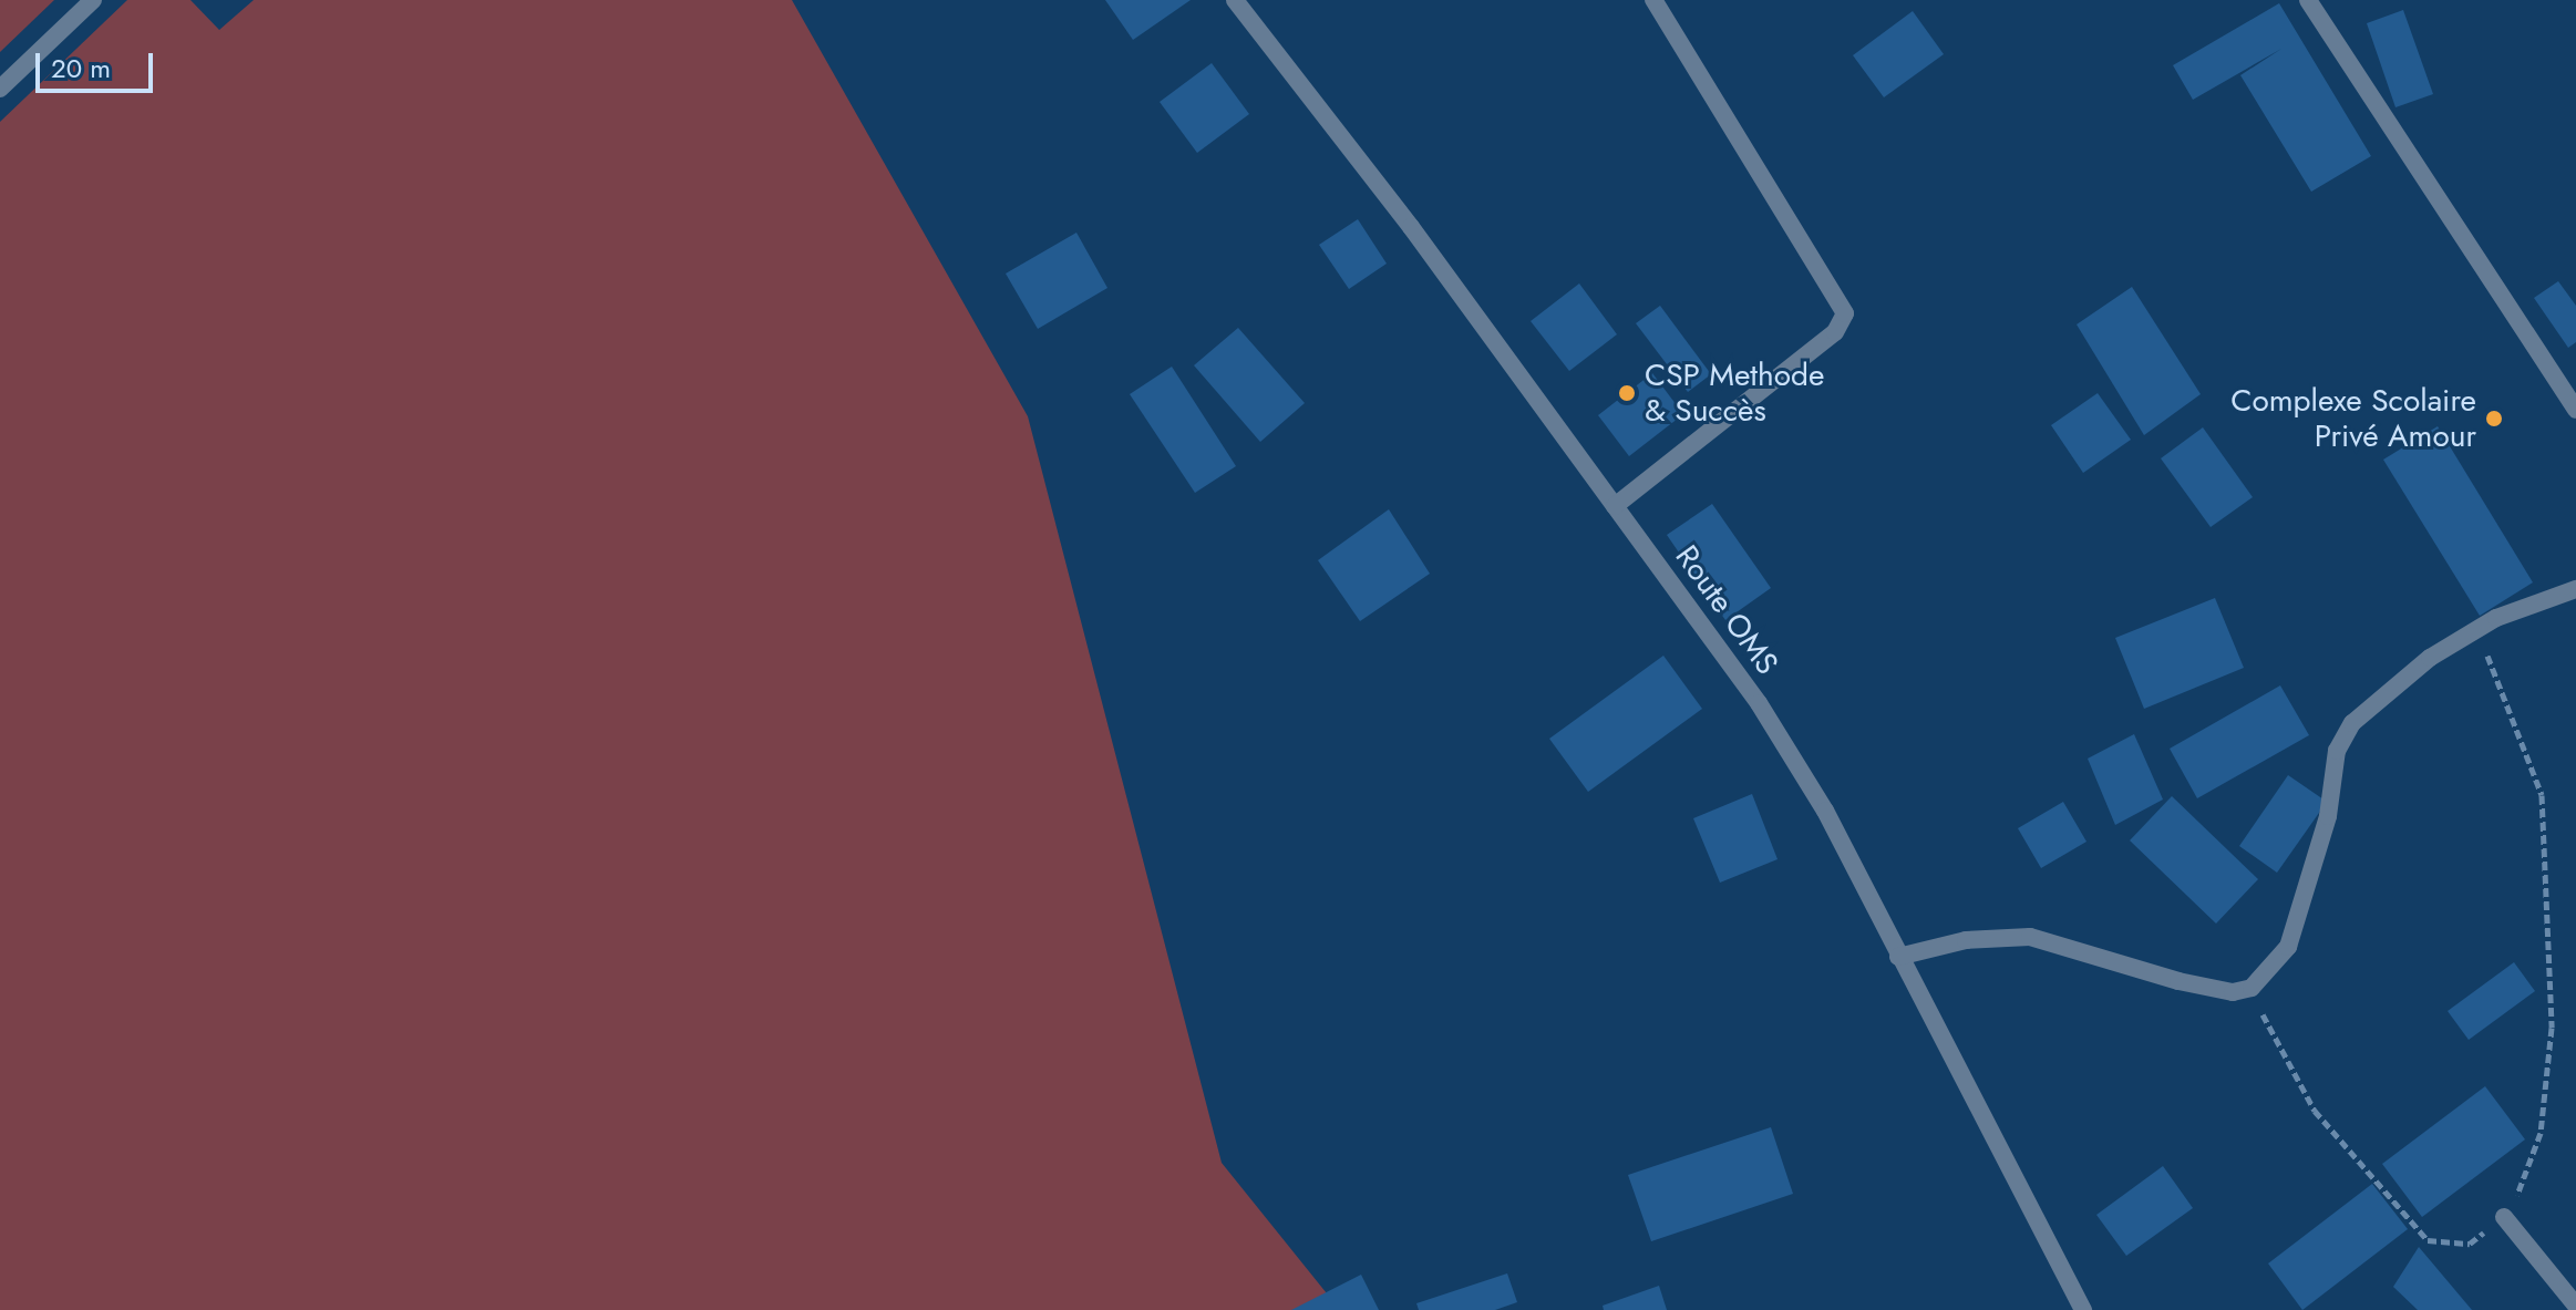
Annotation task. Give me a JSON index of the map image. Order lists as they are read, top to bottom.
{
  "streets": {
    "street": ["Route OMS"]
  },
  "places": ["CSP Methode & Succès", "Complexe Scolaire Privé Amour"],
  "scale_bar": "20 m"
}
